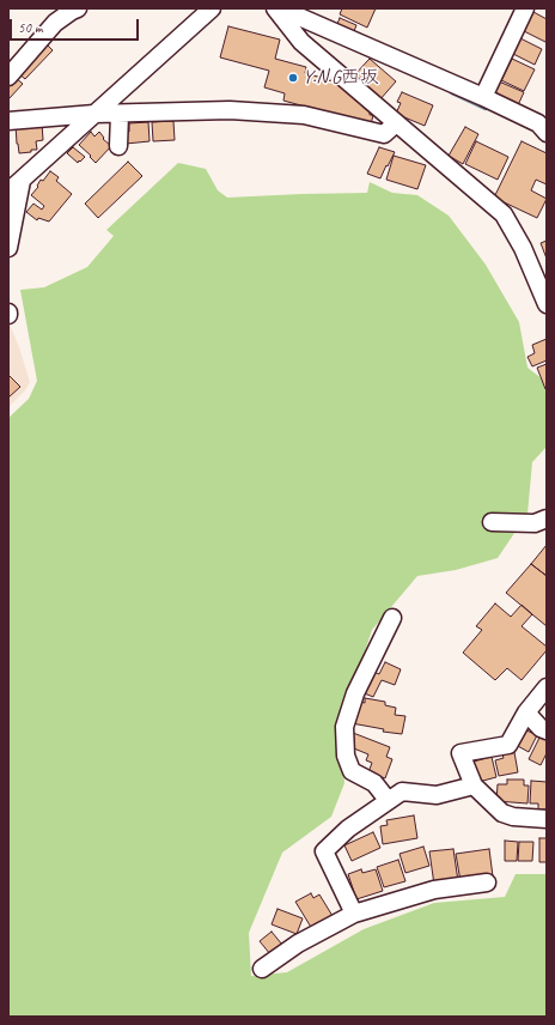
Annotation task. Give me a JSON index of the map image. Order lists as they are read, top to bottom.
{
  "places": ["Y.N.G西坂"],
  "scale_bar": "50 m"
}
